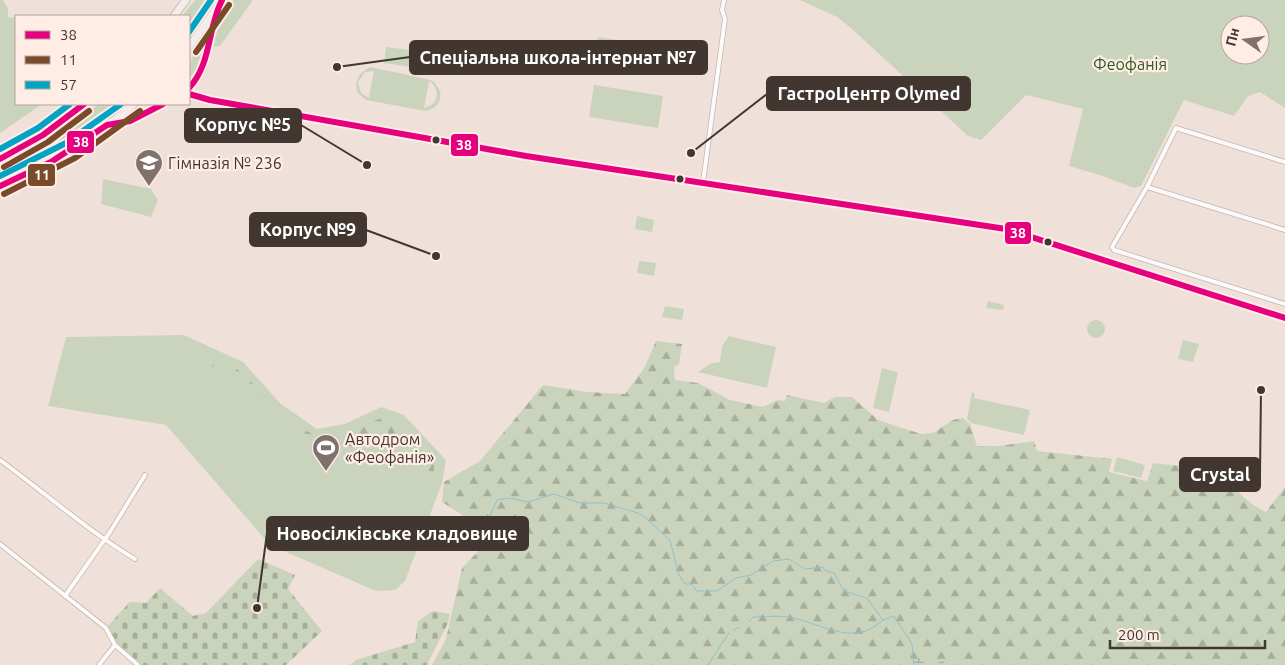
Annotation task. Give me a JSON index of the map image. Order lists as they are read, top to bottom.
{
  "parks": ["Феофанія"],
  "places": {
    "other": [
      "Спеціальна школа-інтернат №7",
      "ГастроЦентр Olymed",
      "Корпус №5",
      "Корпус №9",
      "Crystal",
      "Новосілківське кладовище"
    ],
    "school or university": ["Гімназія № 236"],
    "sports": ["Автодром «Феофанія»"]
  },
  "lines": ["transit line 38", "transit line 57", "transit line 11"],
  "legend": ["38", "11", "57"],
  "scale_bar": "200 m",
  "north": "left"
}
